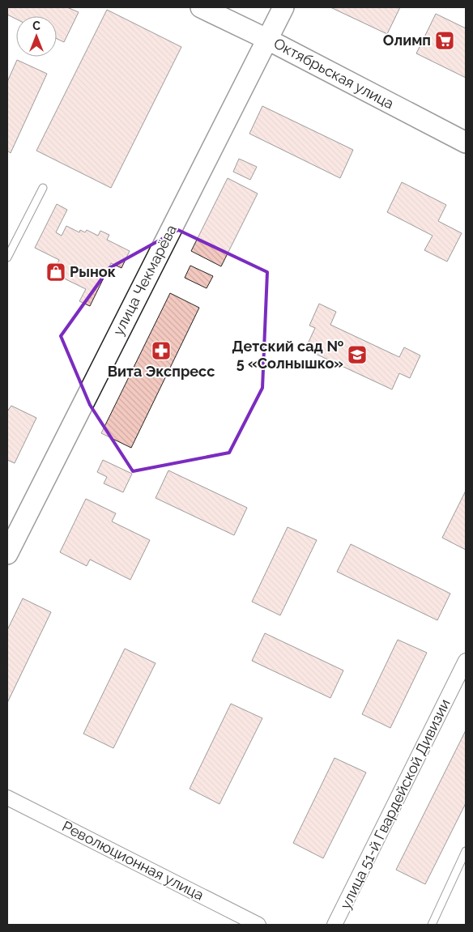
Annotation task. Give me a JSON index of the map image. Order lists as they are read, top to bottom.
{
  "streets": {
    "street": [
      "Октябрьская улица",
      "улица Чекмарёва",
      "улица 51-й Гвардейской Дивизии",
      "Революционная улица"
    ]
  },
  "crossings": [
    ["Октябрьская улица", "улица Чекмарёва"]
  ],
  "places": {
    "supermarket": ["Олимп"],
    "shop": ["Рынок"],
    "pharmacy": ["Вита Экспресс"],
    "school or university": ["Детский сад № 5 «Солнышко»"]
  },
  "north": "top"
}
